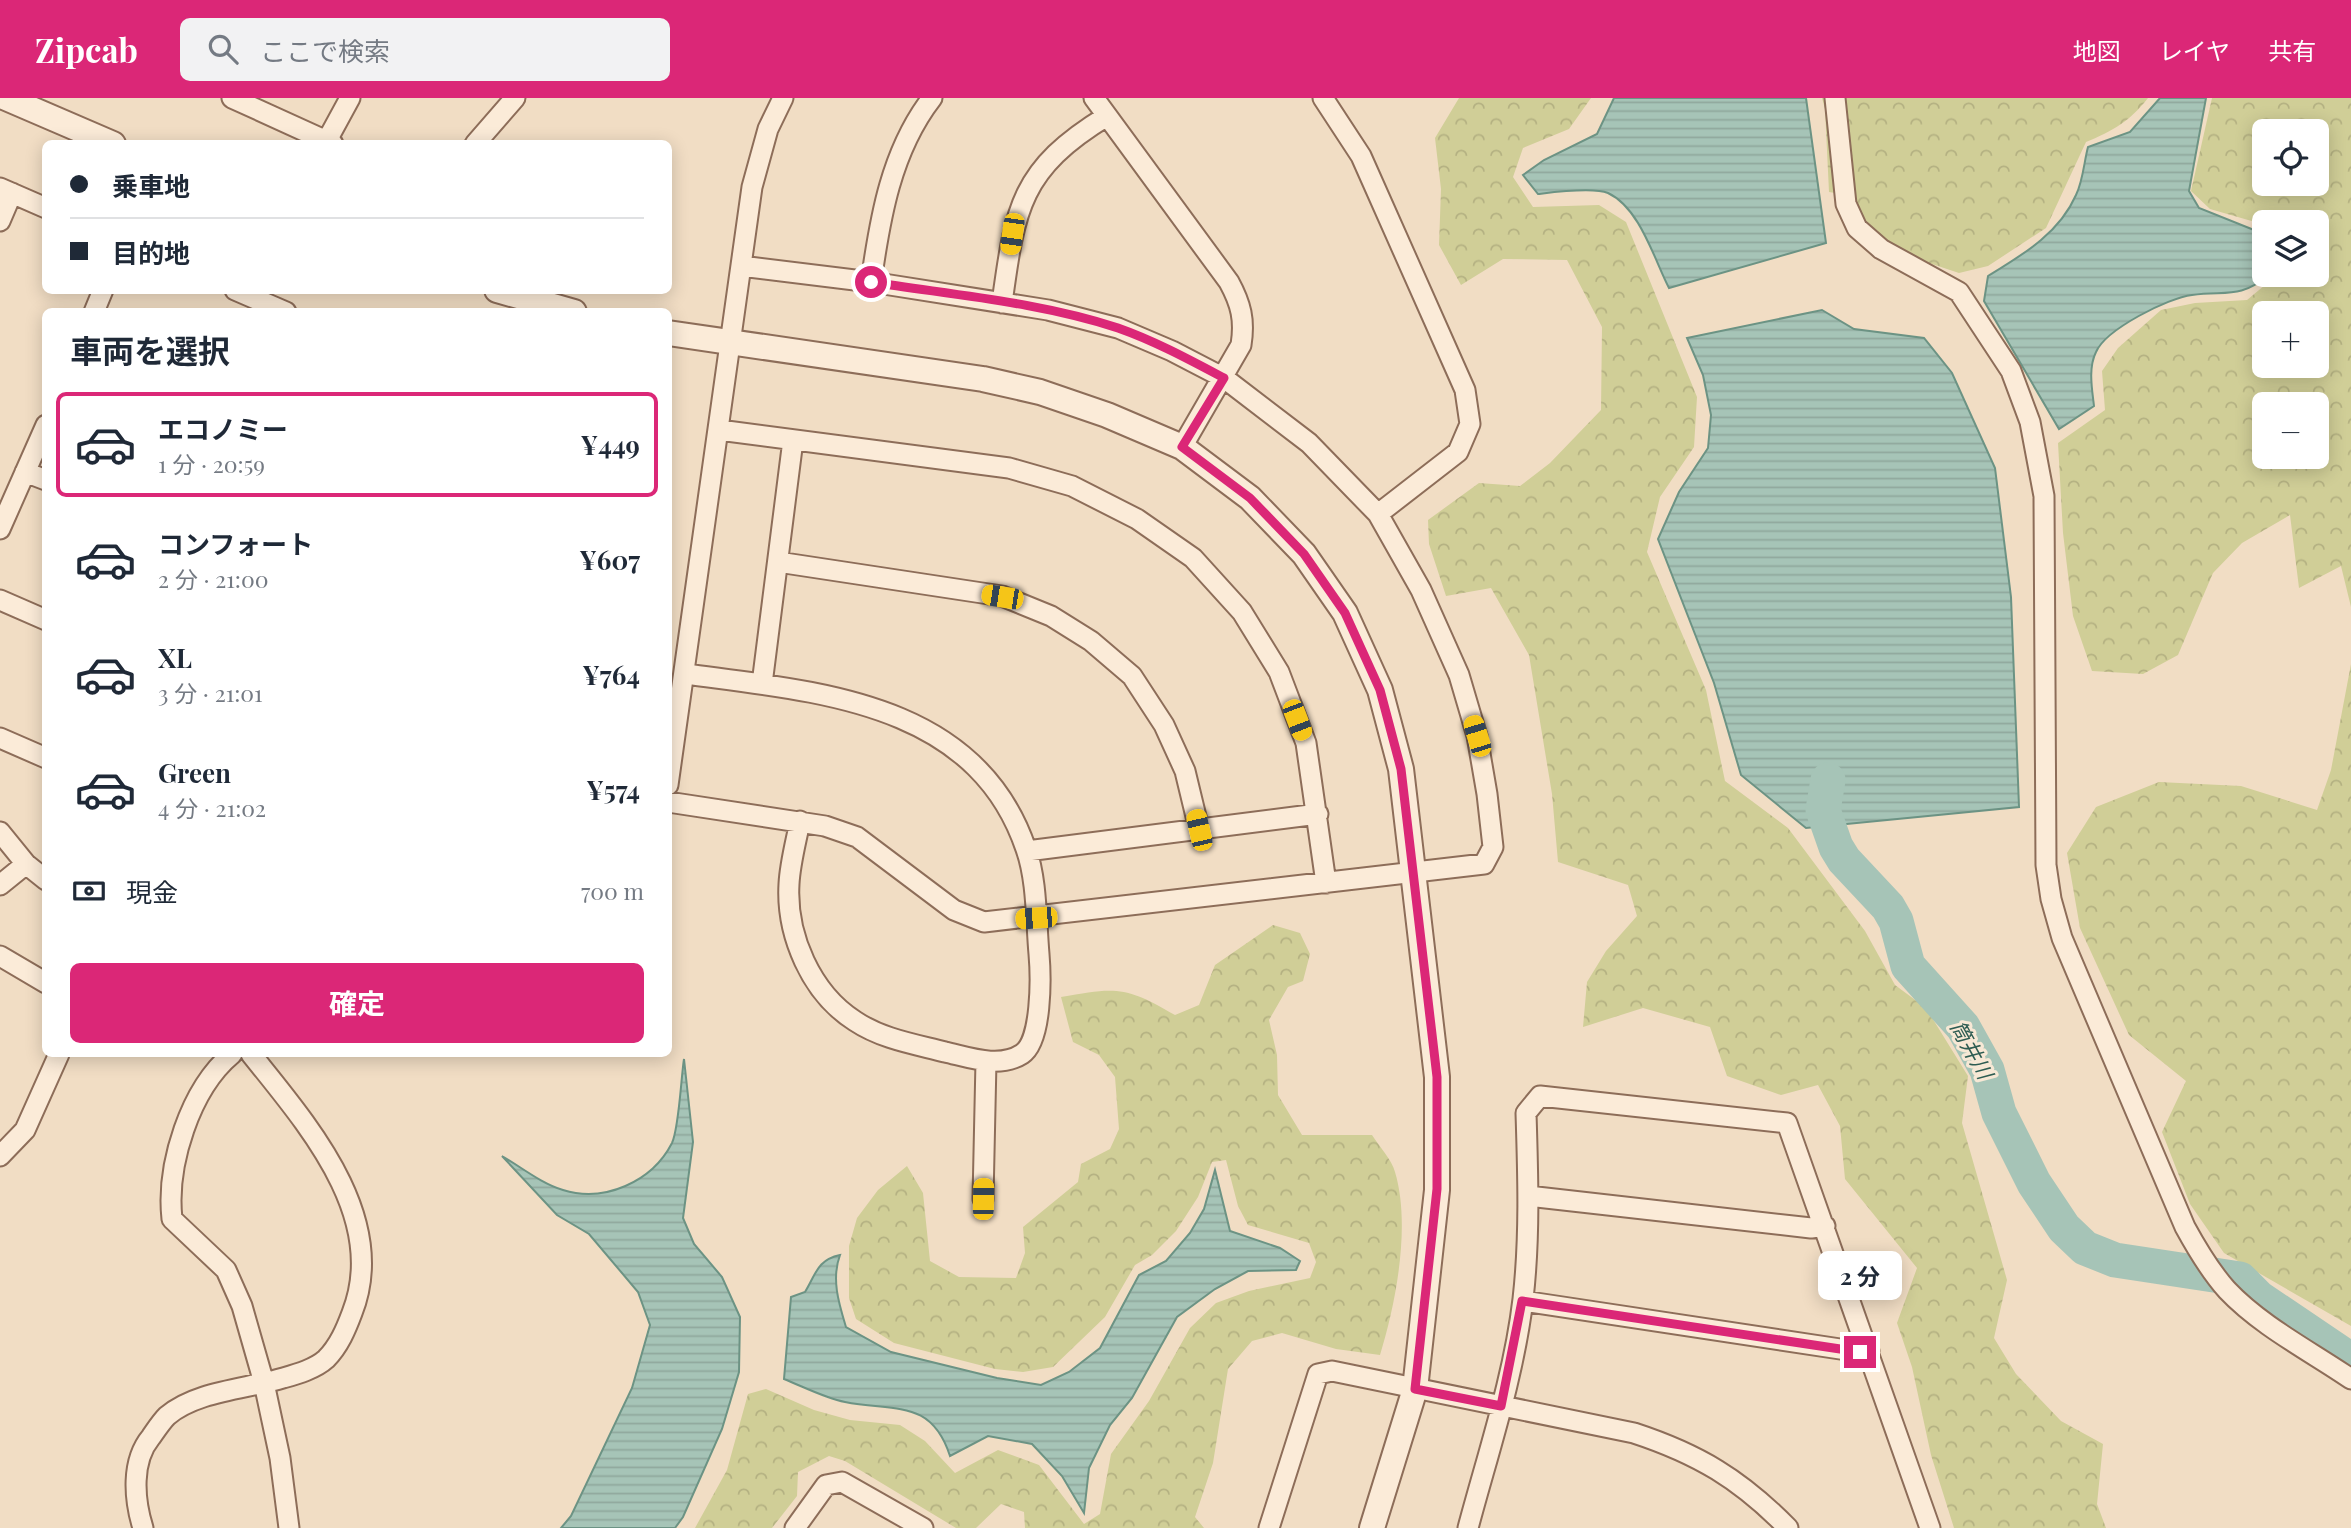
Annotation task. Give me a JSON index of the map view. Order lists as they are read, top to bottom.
{
  "water": ["筒井川"],
  "page": {
    "header": "Zipcab",
    "search": "ここで検索",
    "nav": ["地図", "レイヤ", "共有"],
    "map_buttons": ["+", "−"],
    "banner": ["乗車地", "目的地"],
    "heading": "車両を選択",
    "list": [
      {
        "name": "エコノミー",
        "note": "1 分 · 20:59",
        "value": "¥449"
      },
      {
        "name": "コンフォート",
        "note": "2 分 · 21:00",
        "value": "¥607"
      },
      {
        "name": "XL",
        "note": "3 分 · 21:01",
        "value": "¥764"
      },
      {
        "name": "Green",
        "note": "4 分 · 21:02",
        "value": "¥574"
      }
    ],
    "pay": ["現金", "700 m"],
    "buttons": "確定",
    "bubble": "2 分"
  }
}
